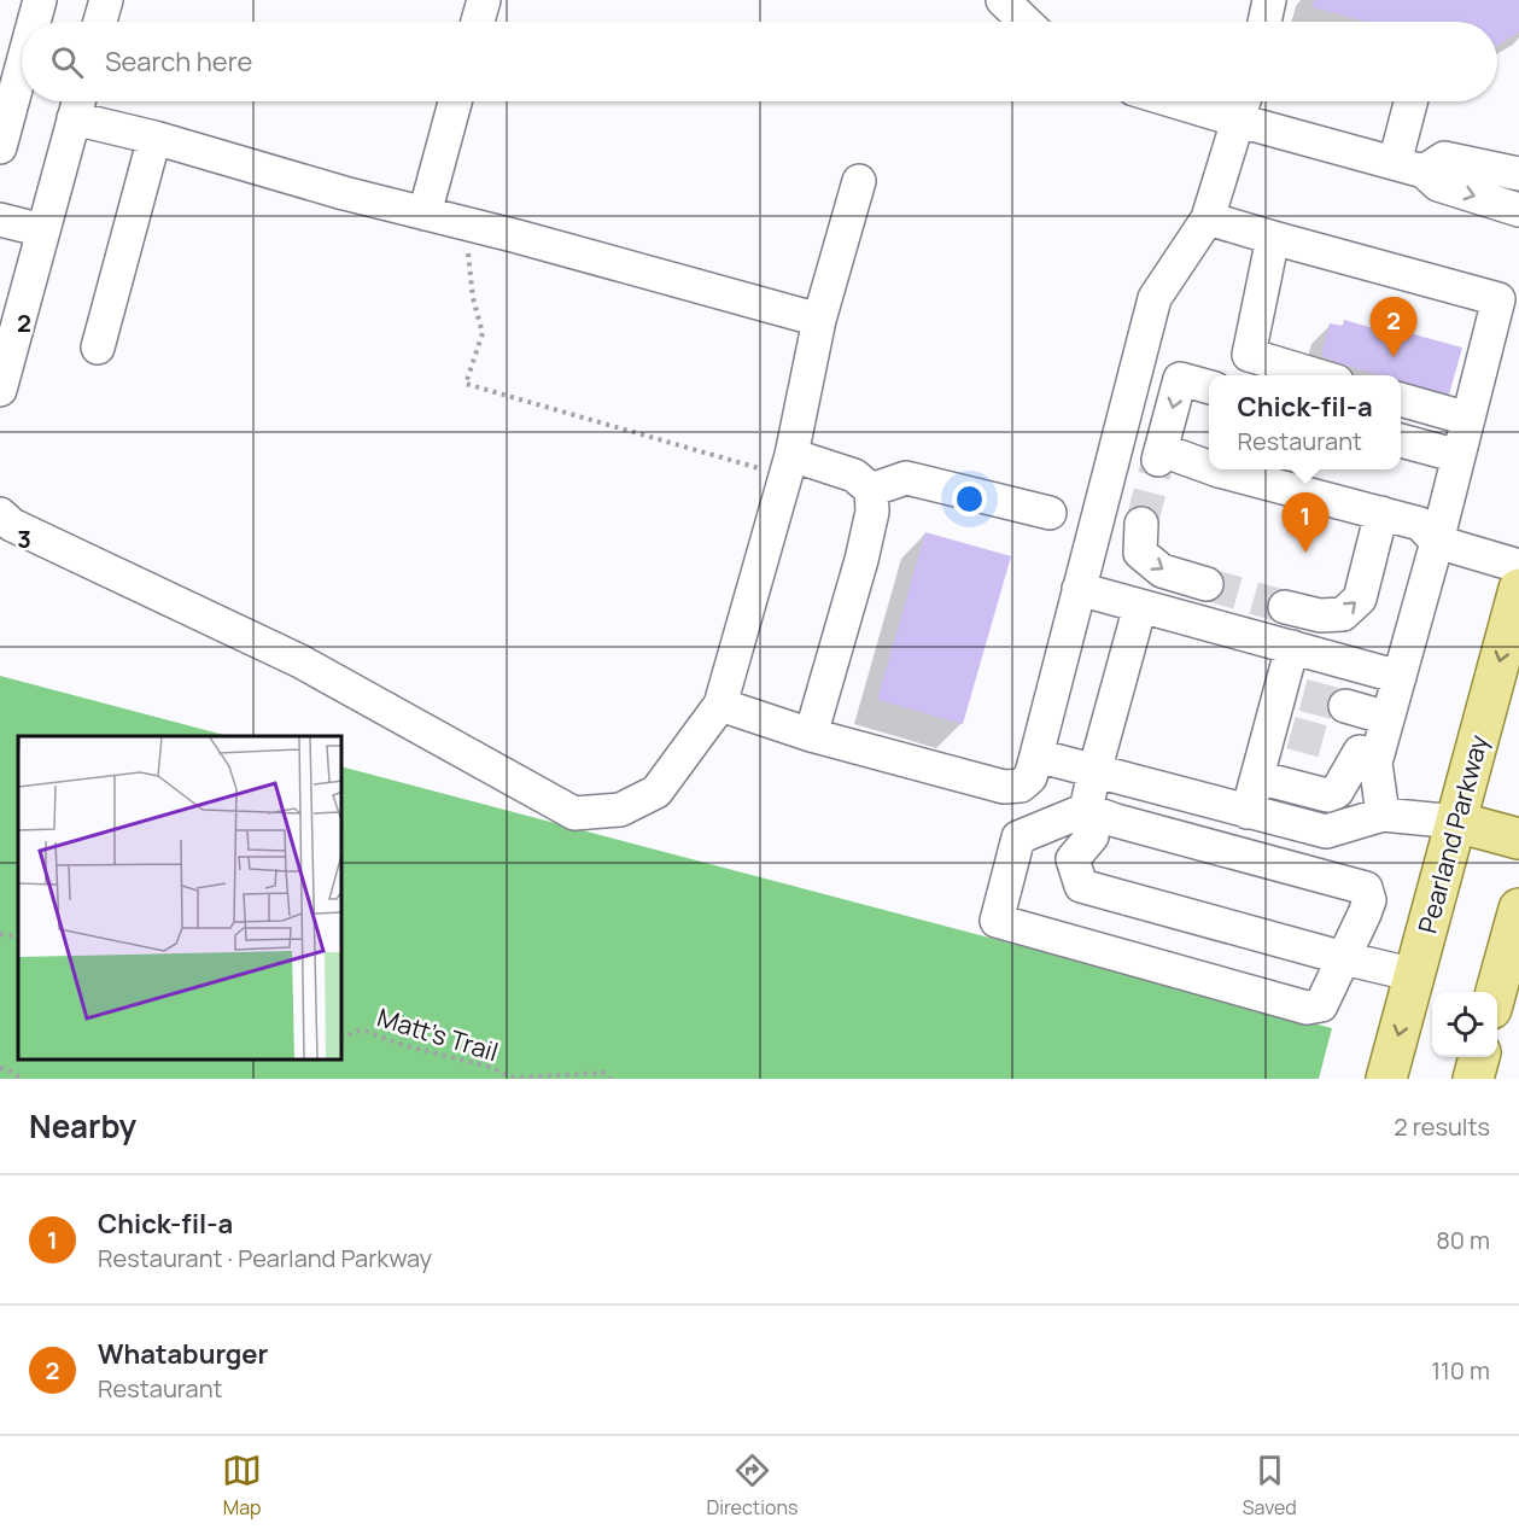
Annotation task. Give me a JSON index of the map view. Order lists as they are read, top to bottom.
{
  "streets": {
    "main road": ["Pearland Parkway"],
    "path": ["Matt's Trail"]
  },
  "one_way": ["Pearland Parkway"],
  "page": {
    "search": "Search here",
    "pins": ["2", "1"],
    "popup": ["Chick-fil-a", "Restaurant"],
    "heading": ["Nearby", "2 results"],
    "list": [
      {
        "mark": "1",
        "name": "Chick-fil-a",
        "note": "Restaurant · Pearland Parkway",
        "value": "80 m"
      },
      {
        "mark": "2",
        "name": "Whataburger",
        "note": "Restaurant",
        "value": "110 m"
      }
    ],
    "nav": ["Map", "Directions", "Saved"]
  },
  "grid": {
    "rows": ["2", "3"]
  }
}
